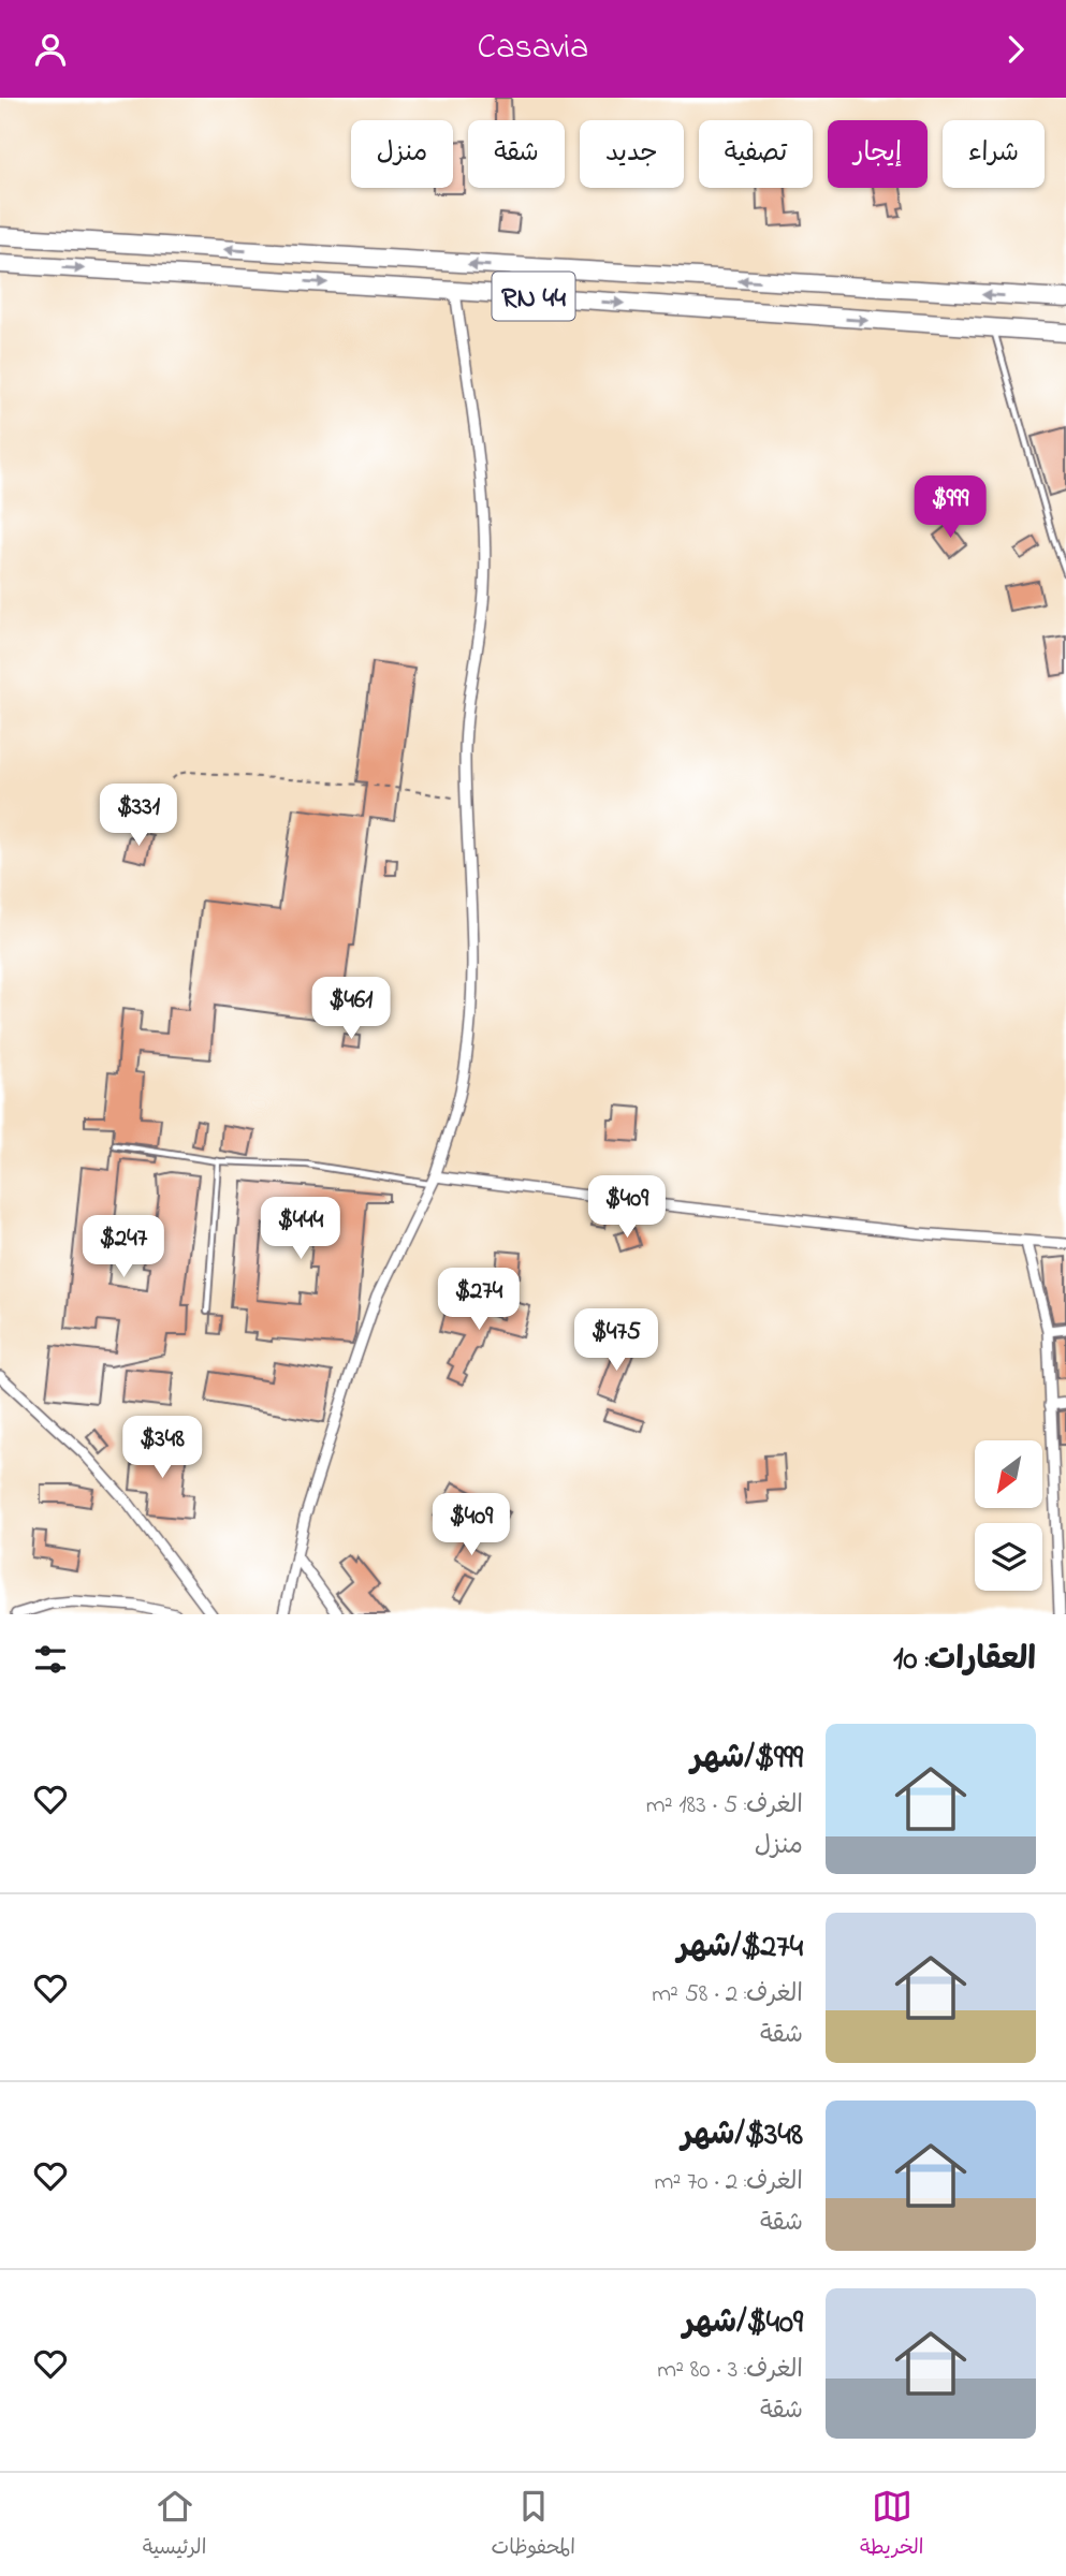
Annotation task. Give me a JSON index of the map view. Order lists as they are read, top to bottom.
{
  "streets": {
    "highway": ["RN 44"]
  },
  "north": "bottom left",
  "page": {
    "header": "Casavia",
    "chip": [
      "شراء",
      "إيجار",
      "تصفية",
      "جديد",
      "شقة",
      "منزل"
    ],
    "price": [
      "$999",
      "$331",
      "$461",
      "$409",
      "$444",
      "$247",
      "$274",
      "$475",
      "$348",
      "$409"
    ],
    "heading": "العقارات: 10",
    "list": [
      {
        "name": "$999/شهر",
        "note": "الغرف: 5 · 183 m² · منزل"
      },
      {
        "name": "$274/شهر",
        "note": "الغرف: 2 · 58 m² · شقة"
      },
      {
        "name": "$348/شهر",
        "note": "الغرف: 2 · 70 m² · شقة"
      },
      {
        "name": "$409/شهر",
        "note": "الغرف: 3 · 80 m² · شقة"
      }
    ],
    "tabs": ["الخريطة", "المحفوظات", "الرئيسية"]
  }
}
